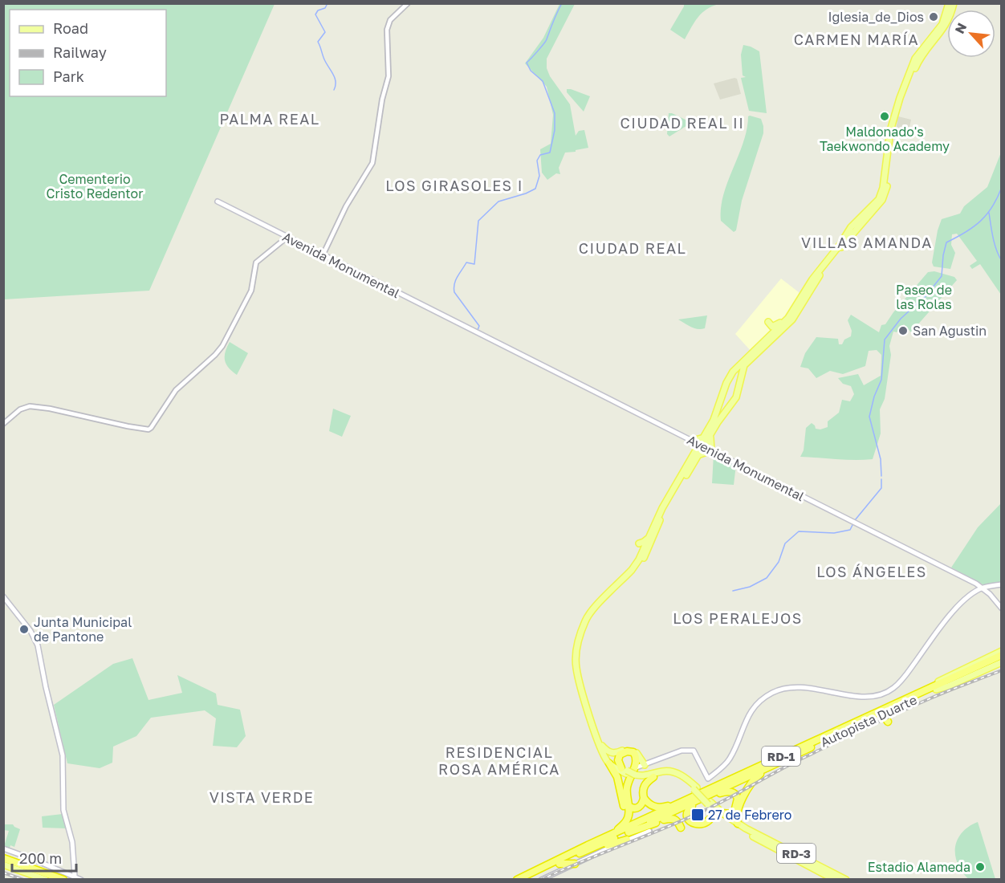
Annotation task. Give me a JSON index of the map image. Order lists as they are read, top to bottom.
{
  "streets": {
    "highway": ["Autopista Duarte", "RD-1"],
    "main road": ["Avenida Monumental", "RD-3"]
  },
  "districts": [
    "CARMEN MARÍA",
    "PALMA REAL",
    "CIUDAD REAL II",
    "LOS GIRASOLES I",
    "VILLAS AMANDA",
    "CIUDAD REAL",
    "LOS ÁNGELES",
    "LOS PERALEJOS",
    "RESIDENCIAL ROSA AMÉRICA",
    "VISTA VERDE"
  ],
  "parks": ["Cementerio Cristo Redentor", "Paseo de las Rolas"],
  "places": {
    "other": [
      "Iglesia_de_Dios",
      "Maldonado's Taekwondo Academy",
      "San Agustin",
      "Junta Municipal de Pantone",
      "Estadio Alameda"
    ],
    "transit": ["27 de Febrero"]
  },
  "legend": ["Road", "Railway", "Park"],
  "scale_bar": "200 m",
  "north": "top left"
}
